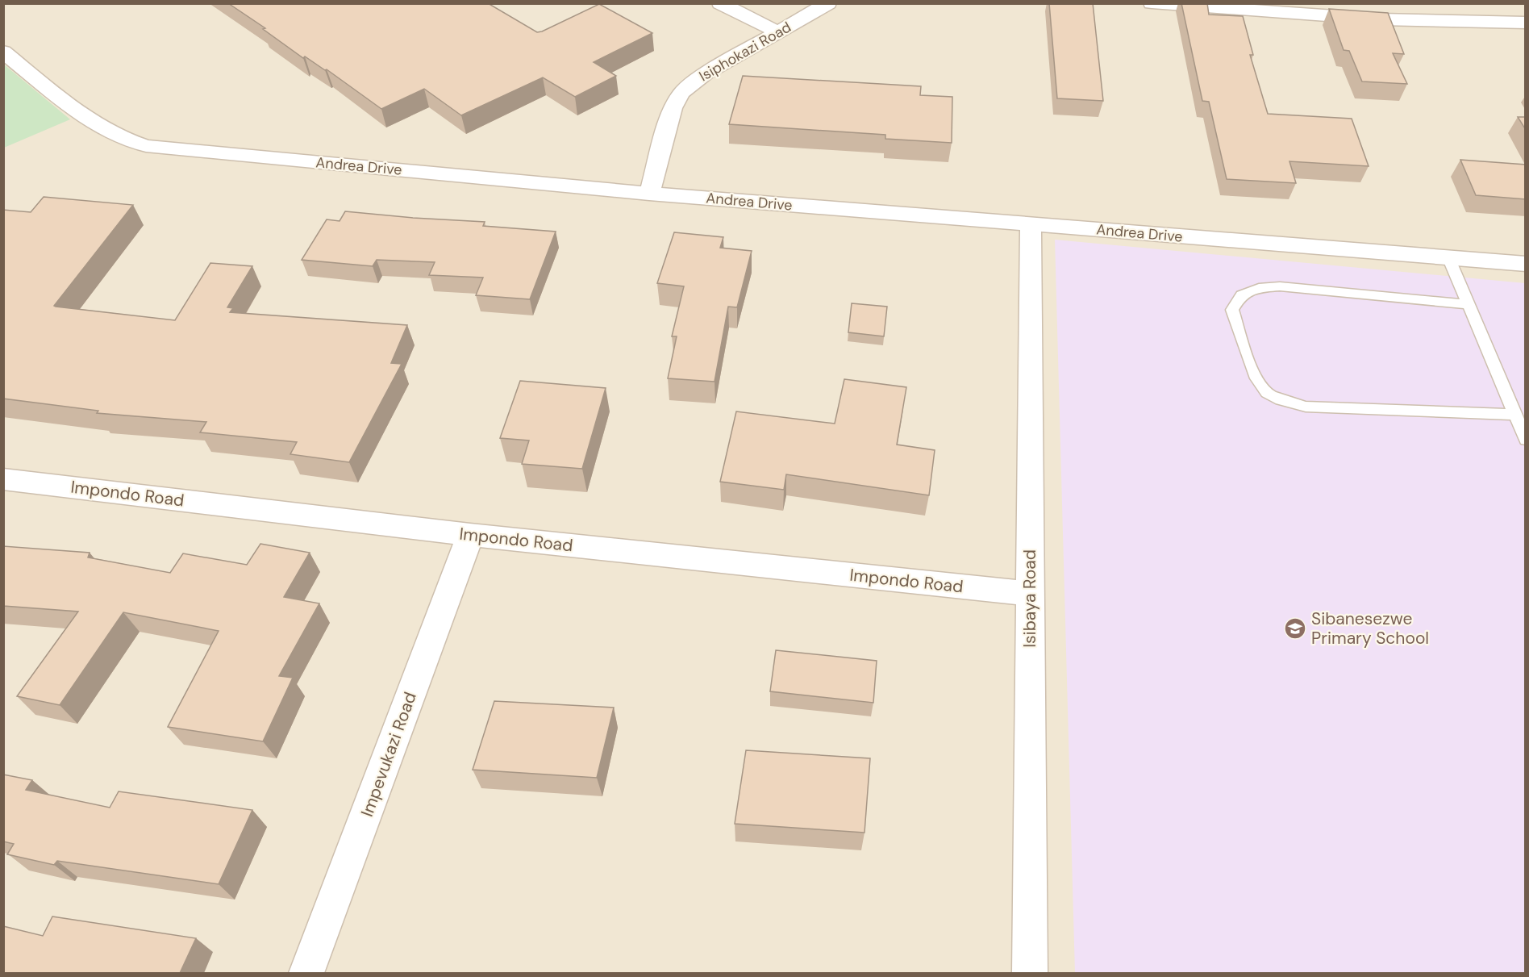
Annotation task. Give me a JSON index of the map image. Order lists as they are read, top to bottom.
{
  "streets": {
    "street": [
      "Isiphokazi Road",
      "Andrea Drive",
      "Impondo Road",
      "Isibaya Road",
      "Impevukazi Road"
    ]
  },
  "crossings": [
    ["Isiphokazi Road", "Andrea Drive"],
    ["Andrea Drive", "Isibaya Road"],
    ["Impondo Road", "Isibaya Road"],
    ["Impondo Road", "Impevukazi Road"]
  ],
  "places": {
    "school or university": ["Sibanesezwe Primary School"]
  }
}
